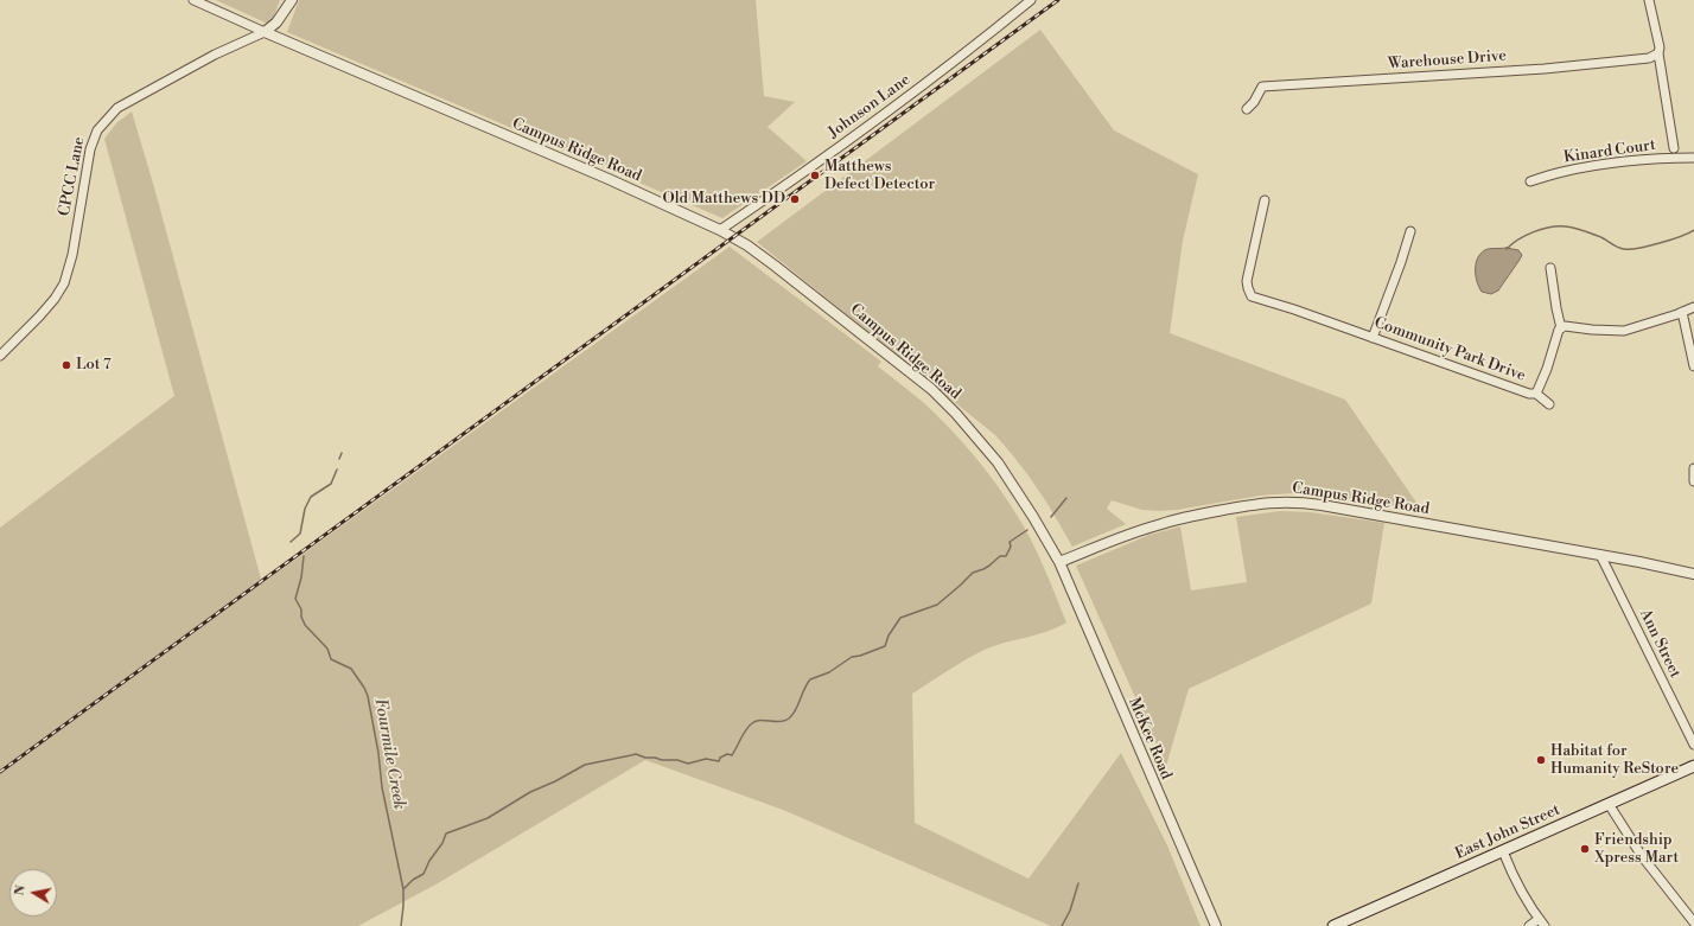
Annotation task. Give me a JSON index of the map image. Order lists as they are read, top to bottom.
{
  "streets": {
    "main road": ["East John Street"],
    "street": [
      "Warehouse Drive",
      "Johnson Lane",
      "Campus Ridge Road",
      "Kinard Court",
      "CPCC Lane",
      "Community Park Drive",
      "Ann Street",
      "McKee Road"
    ]
  },
  "crossings": [
    ["Johnson Lane", "Campus Ridge Road"],
    ["Campus Ridge Road", "CPCC Lane"],
    ["Campus Ridge Road", "Ann Street"],
    ["Campus Ridge Road", "McKee Road"]
  ],
  "water": ["Fourmile Creek"],
  "places": [
    "Matthews Defect Detector",
    "Old Matthews DD",
    "Lot 7",
    "Habitat for Humanity ReStore",
    "Friendship Xpress Mart"
  ],
  "north": "left"
}
